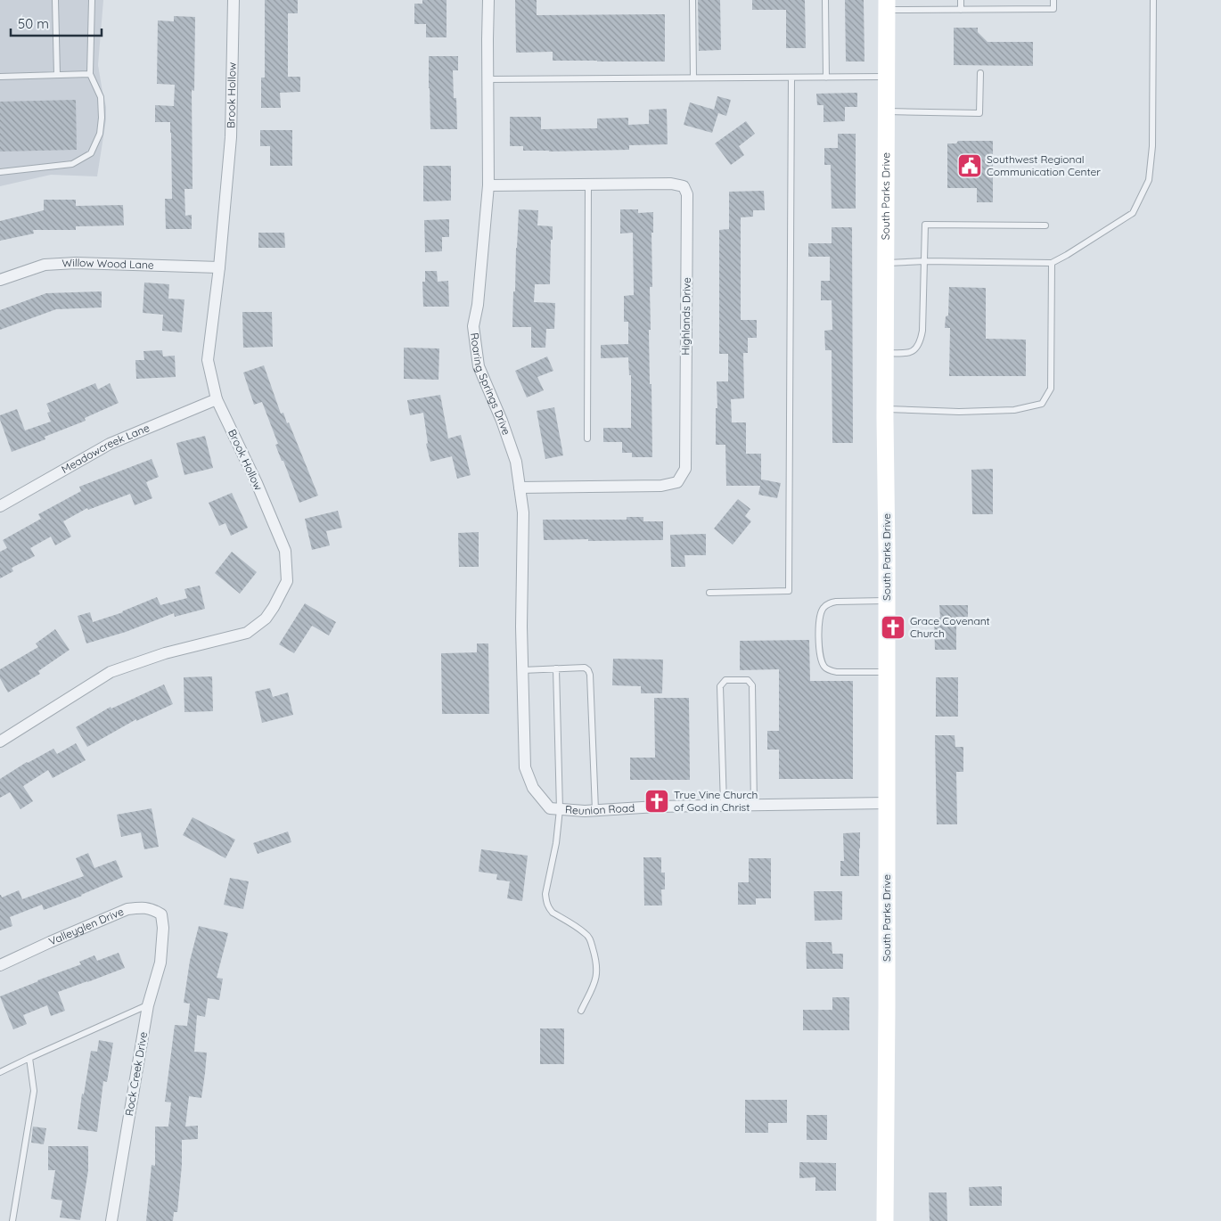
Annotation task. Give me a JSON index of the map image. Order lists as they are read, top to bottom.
{
  "streets": {
    "street": [
      "Brook Hollow",
      "South Parks Drive",
      "Willow Wood Lane",
      "Highlands Drive",
      "Roaring Springs Drive",
      "Meadowcreek Lane",
      "Reunion Road",
      "Valleyglen Drive",
      "Rock Creek Drive"
    ]
  },
  "crossings": [
    ["Brook Hollow", "Willow Wood Lane"],
    ["Brook Hollow", "Meadowcreek Lane"],
    ["South Parks Drive", "Reunion Road"],
    ["Highlands Drive", "Roaring Springs Drive"],
    ["Roaring Springs Drive", "Reunion Road"],
    ["Valleyglen Drive", "Rock Creek Drive"]
  ],
  "places": {
    "public building": ["Southwest Regional Communication Center"],
    "church": ["Grace Covenant Church", "True Vine Church of God in Christ"]
  },
  "scale_bar": "50 m"
}
